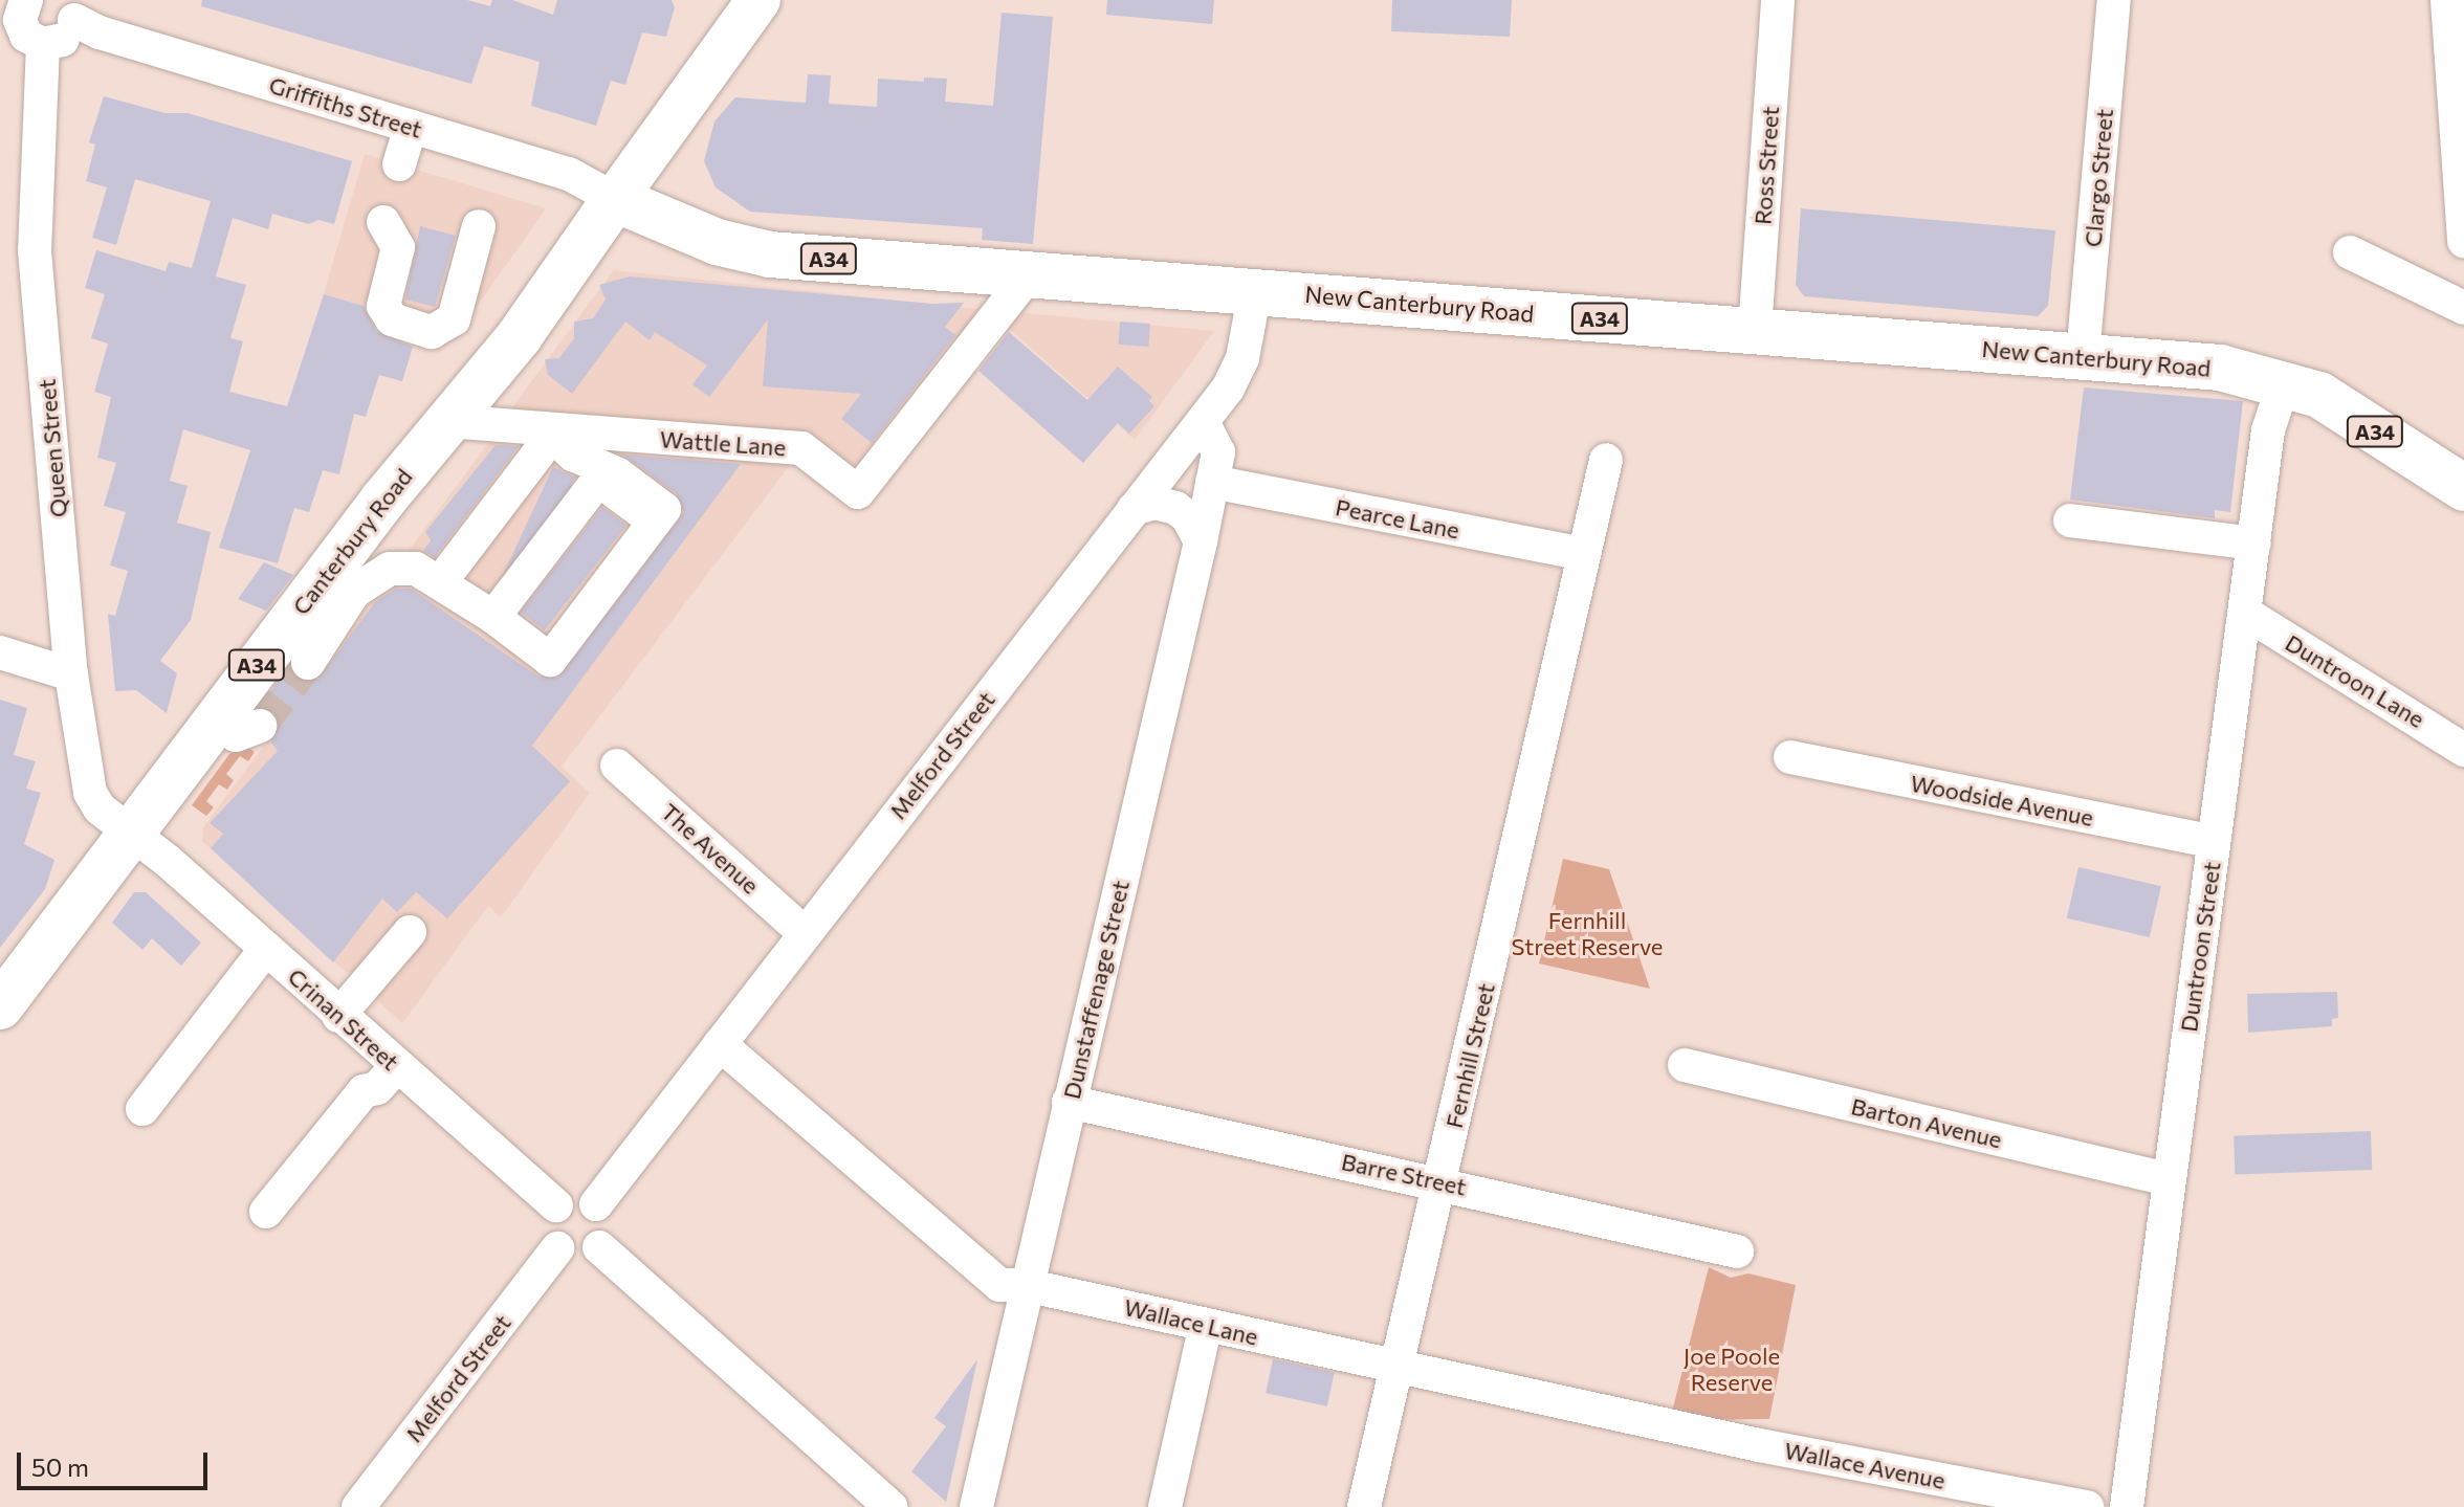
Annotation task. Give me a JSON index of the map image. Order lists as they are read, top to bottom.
{
  "streets": {
    "highway": ["A34", "New Canterbury Road", "Canterbury Road"],
    "street": [
      "Griffiths Street",
      "Ross Street",
      "Clargo Street",
      "Wattle Lane",
      "Queen Street",
      "Pearce Lane",
      "Duntroon Lane",
      "Melford Street",
      "Woodside Avenue",
      "The Avenue",
      "Duntroon Street",
      "Dunstaffenage Street",
      "Crinan Street",
      "Fernhill Street",
      "Barton Avenue",
      "Barre Street",
      "Wallace Lane",
      "Wallace Avenue"
    ]
  },
  "crossings": [
    ["Griffiths Street", "New Canterbury Road"],
    ["Griffiths Street", "Canterbury Road"],
    ["Ross Street", "New Canterbury Road"],
    ["Clargo Street", "New Canterbury Road"],
    ["New Canterbury Road", "Wattle Lane"],
    ["New Canterbury Road", "Canterbury Road"],
    ["New Canterbury Road", "Melford Street"],
    ["New Canterbury Road", "Duntroon Street"],
    ["Wattle Lane", "Canterbury Road"],
    ["Queen Street", "Canterbury Road"],
    ["Queen Street", "Crinan Street"],
    ["Pearce Lane", "Dunstaffenage Street"],
    ["Pearce Lane", "Fernhill Street"],
    ["Canterbury Road", "Crinan Street"],
    ["Duntroon Lane", "Duntroon Street"],
    ["Melford Street", "The Avenue"],
    ["Melford Street", "Dunstaffenage Street"],
    ["Melford Street", "Crinan Street"],
    ["Melford Street", "Wallace Lane"],
    ["Woodside Avenue", "Duntroon Street"],
    ["Duntroon Street", "Barton Avenue"],
    ["Dunstaffenage Street", "Barre Street"],
    ["Dunstaffenage Street", "Wallace Lane"],
    ["Fernhill Street", "Barre Street"],
    ["Fernhill Street", "Wallace Lane"],
    ["Wallace Lane", "Wallace Avenue"]
  ],
  "parks": ["Fernhill Street Reserve", "Joe Poole Reserve"],
  "scale_bar": "50 m"
}
